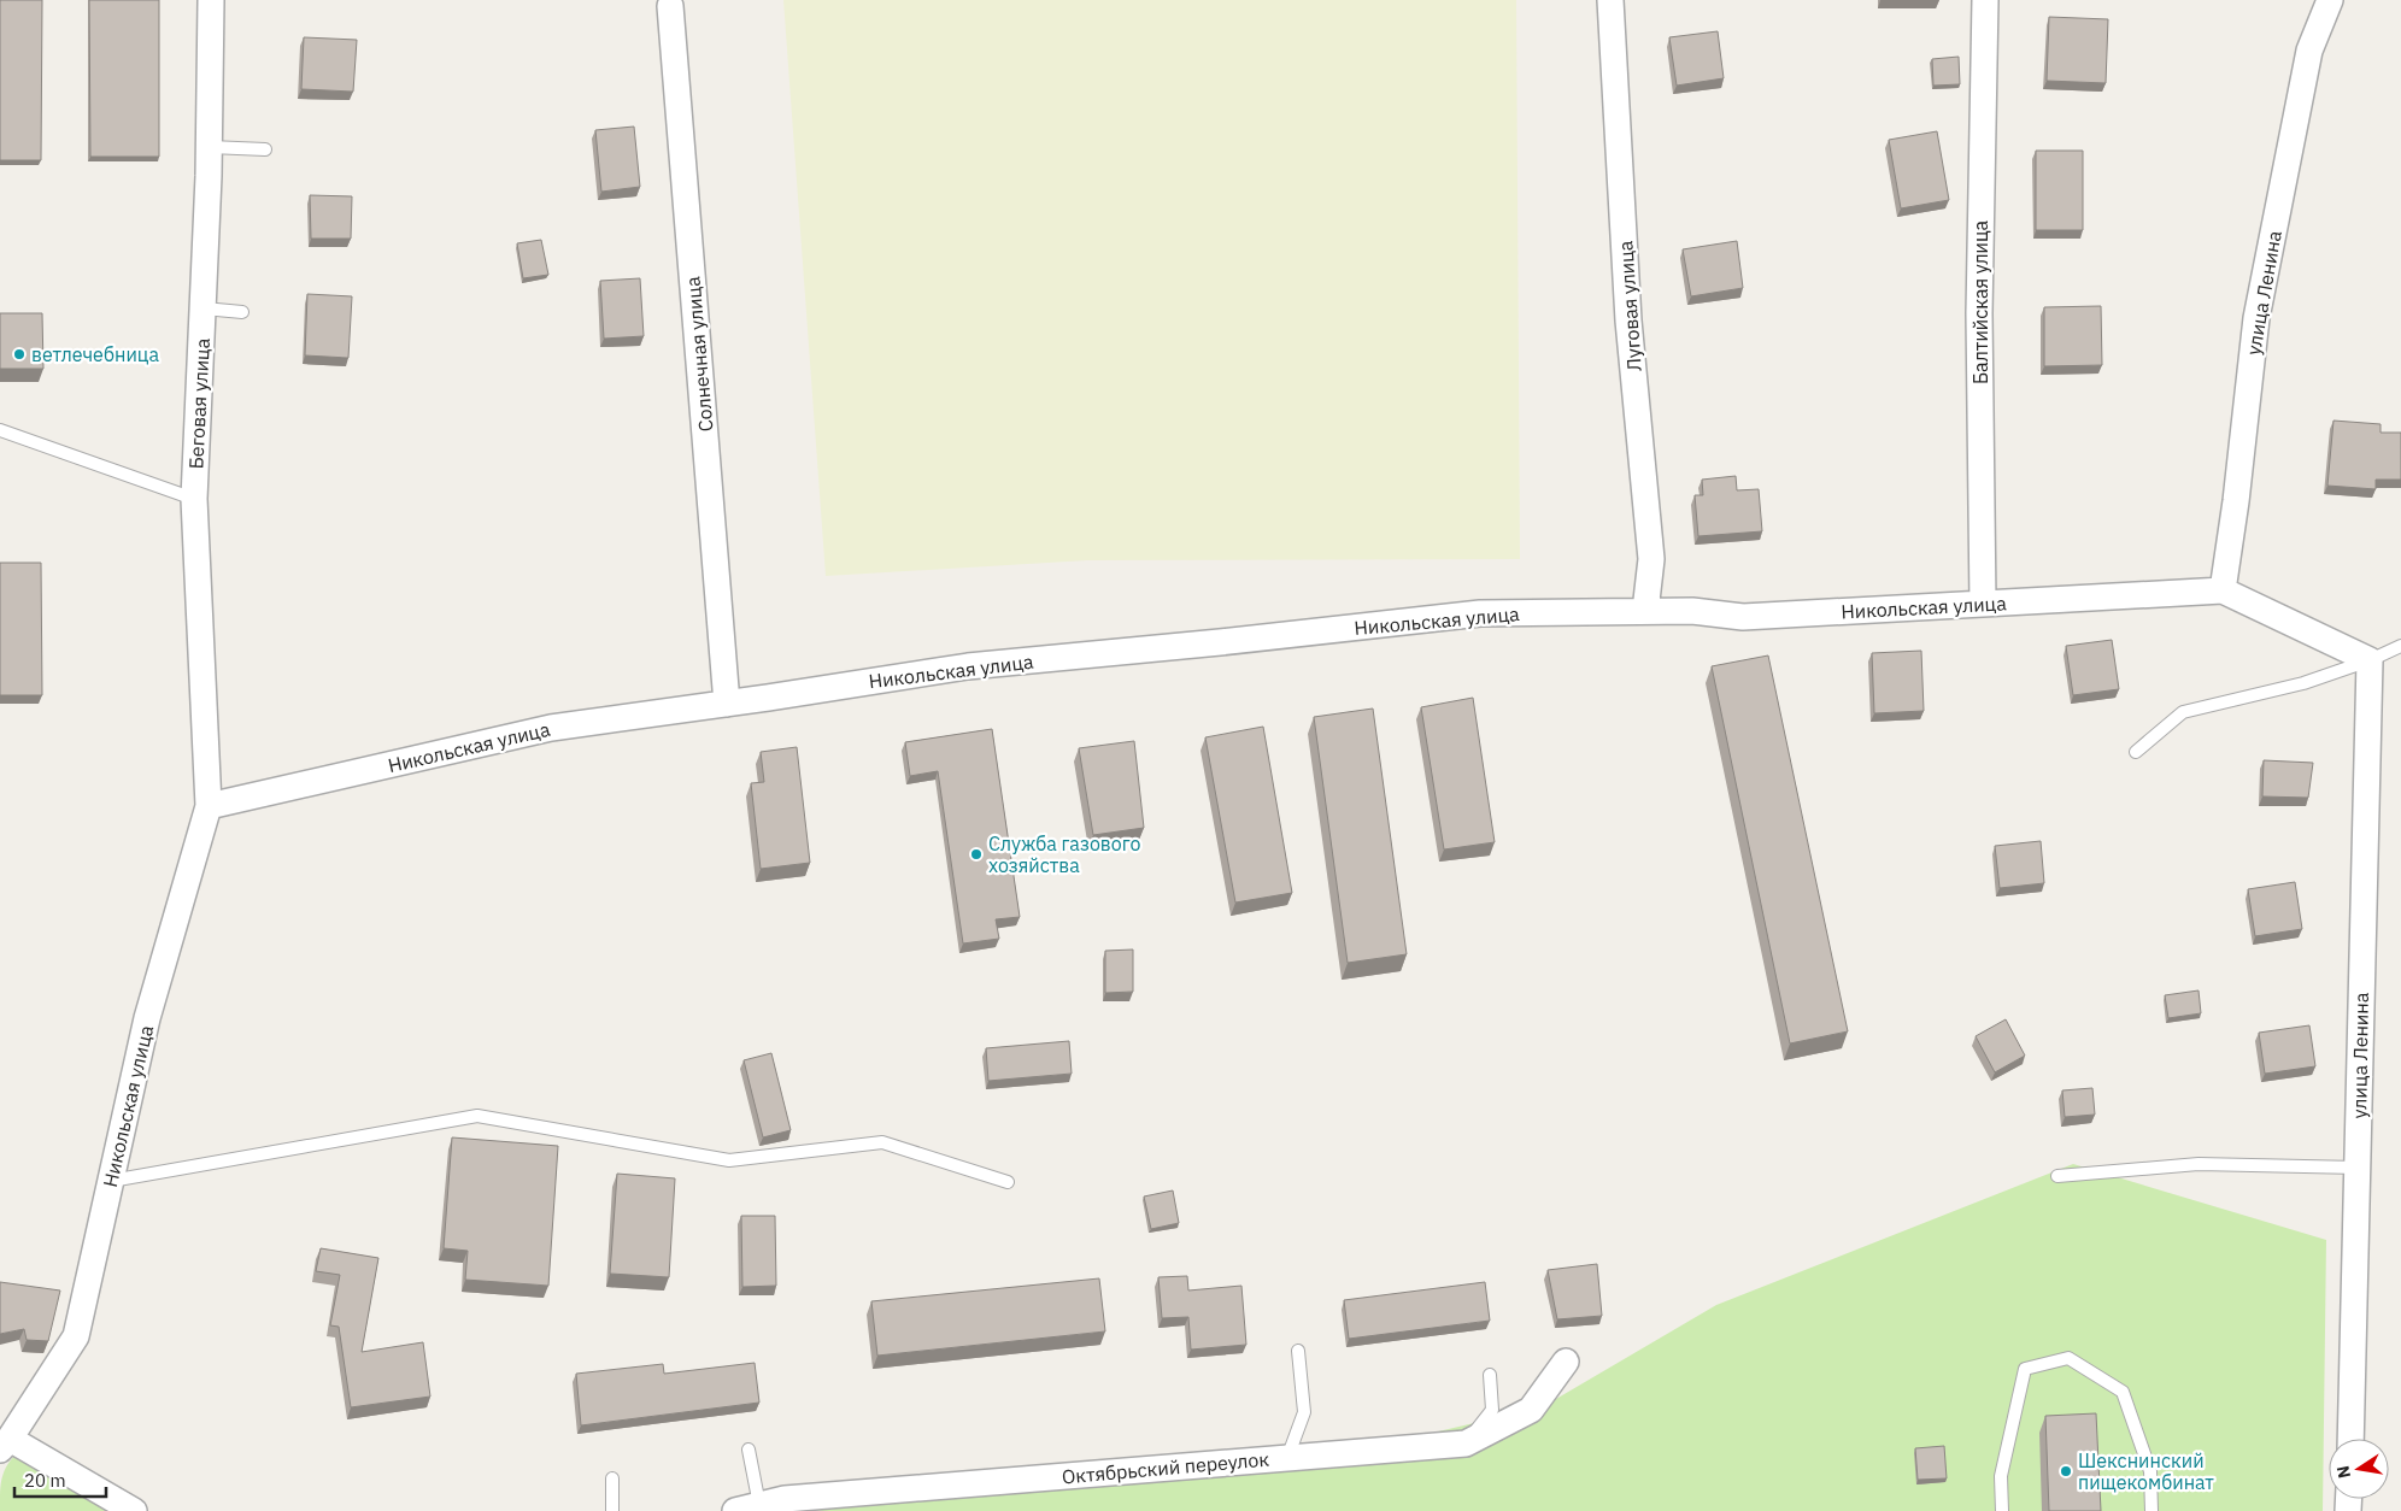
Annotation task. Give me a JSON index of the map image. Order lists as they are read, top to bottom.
{
  "streets": {
    "street": [
      "улица Ленина",
      "Балтийская улица",
      "Луговая улица",
      "Солнечная улица",
      "Беговая улица",
      "Никольская улица",
      "Октябрьский переулок"
    ]
  },
  "crossings": [
    ["улица Ленина", "Никольская улица"],
    ["Балтийская улица", "Никольская улица"],
    ["Луговая улица", "Никольская улица"],
    ["Солнечная улица", "Никольская улица"],
    ["Беговая улица", "Никольская улица"]
  ],
  "places": ["ветлечебница", "Служба газового хозяйства", "Шекснинский пищекомбинат"],
  "scale_bar": "20 m",
  "north": "left"
}
